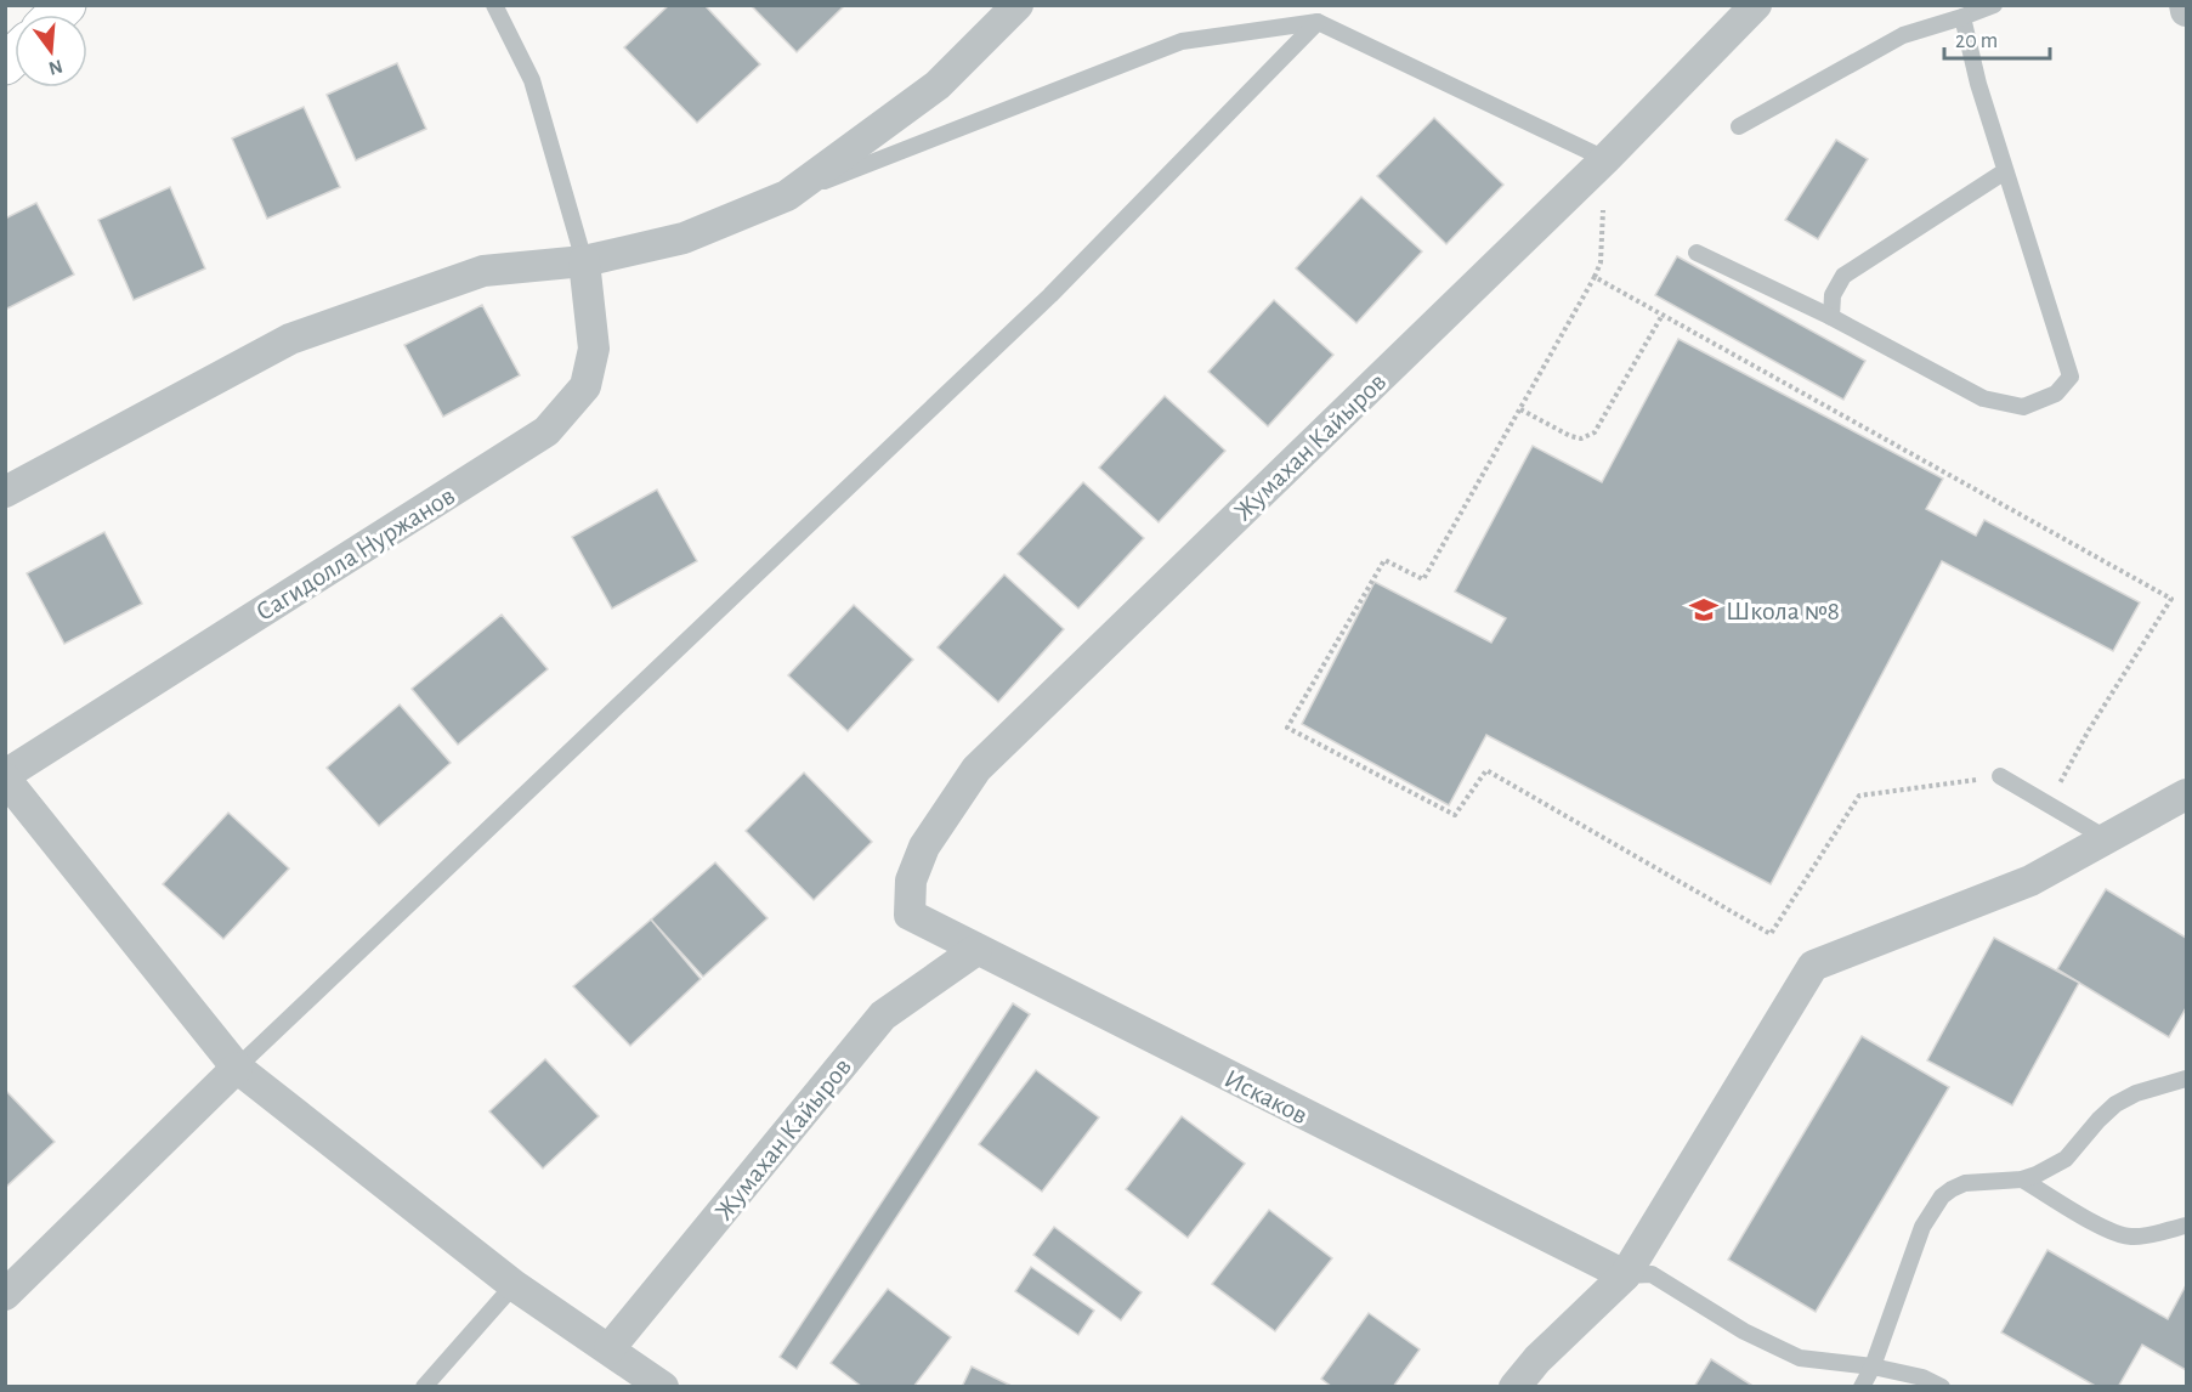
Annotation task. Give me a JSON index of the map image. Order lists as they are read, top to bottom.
{
  "streets": {
    "street": ["Жумахан Кайыров", "Сагидолла Нуржанов", "Искаков"]
  },
  "crossings": [
    ["Жумахан Кайыров", "Искаков"]
  ],
  "places": {
    "school or university": ["Школа №8"]
  },
  "scale_bar": "20 m",
  "north": "bottom"
}
